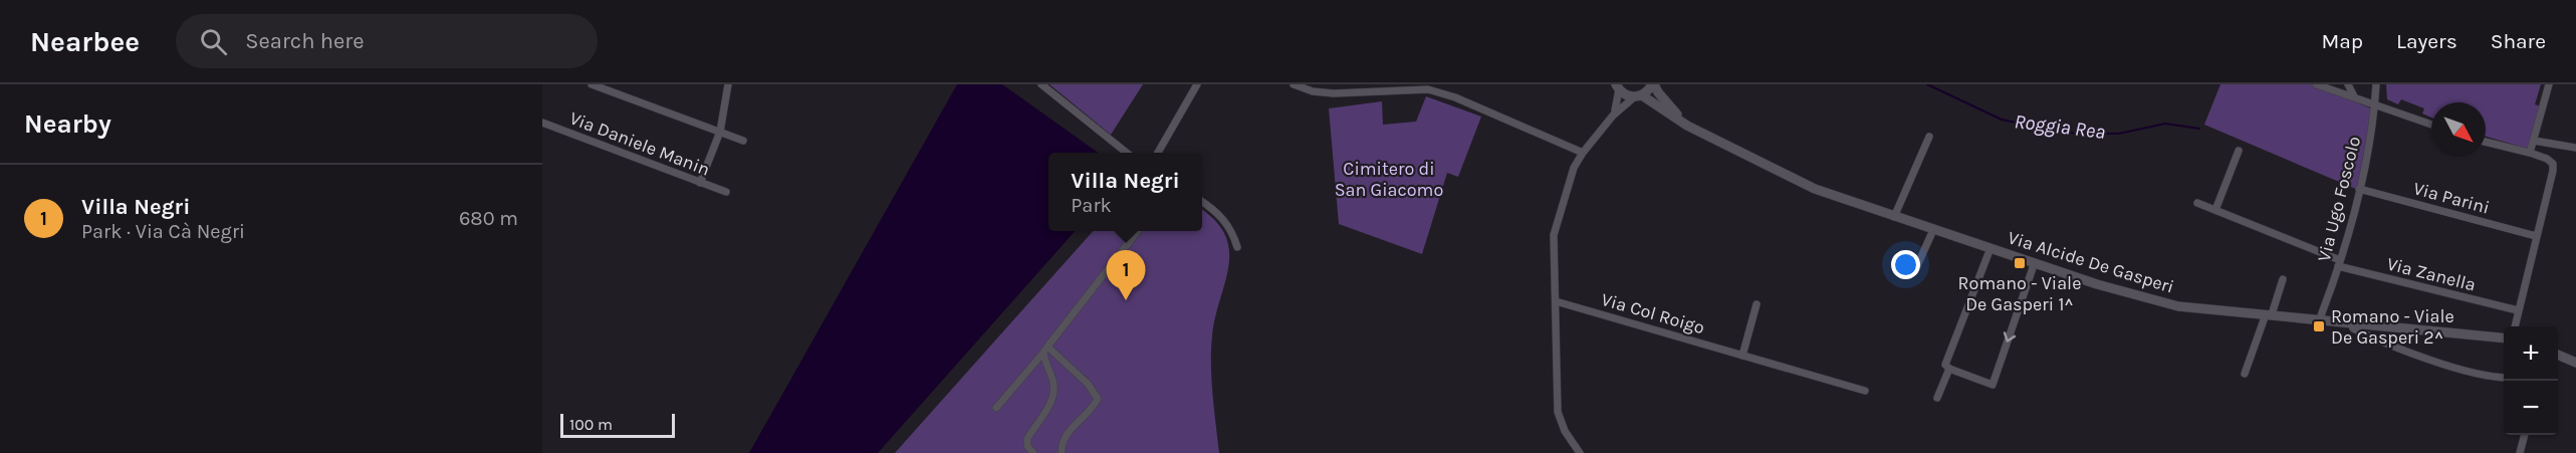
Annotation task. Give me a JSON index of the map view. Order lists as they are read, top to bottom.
{
  "streets": {
    "main road": ["Via Alcide De Gasperi"],
    "street": [
      "Via Daniele Manin",
      "Via Parini",
      "Via Ugo Foscolo",
      "Via Zanella",
      "Via Col Roigo"
    ]
  },
  "crossings": [
    ["Via Parini", "Via Ugo Foscolo"],
    ["Via Ugo Foscolo", "Via Alcide De Gasperi"],
    ["Via Ugo Foscolo", "Via Zanella"]
  ],
  "water": ["Roggia Rea"],
  "parks": ["Cimitero di San Giacomo"],
  "places": {
    "transit": ["Romano - Viale De Gasperi 1^", "Romano - Viale De Gasperi 2^"]
  },
  "scale_bar": "100 m",
  "north": "bottom right",
  "page": {
    "header": "Nearbee",
    "search": "Search here",
    "nav": ["Map", "Layers", "Share"],
    "heading": "Nearby",
    "popup": ["Villa Negri", "Park"],
    "list": [
      {
        "mark": "1",
        "name": "Villa Negri",
        "note": "Park · Via Cà Negri",
        "value": "680 m"
      }
    ],
    "pins": "1",
    "map_buttons": ["+", "−"],
    "scale": "100 m"
  }
}
